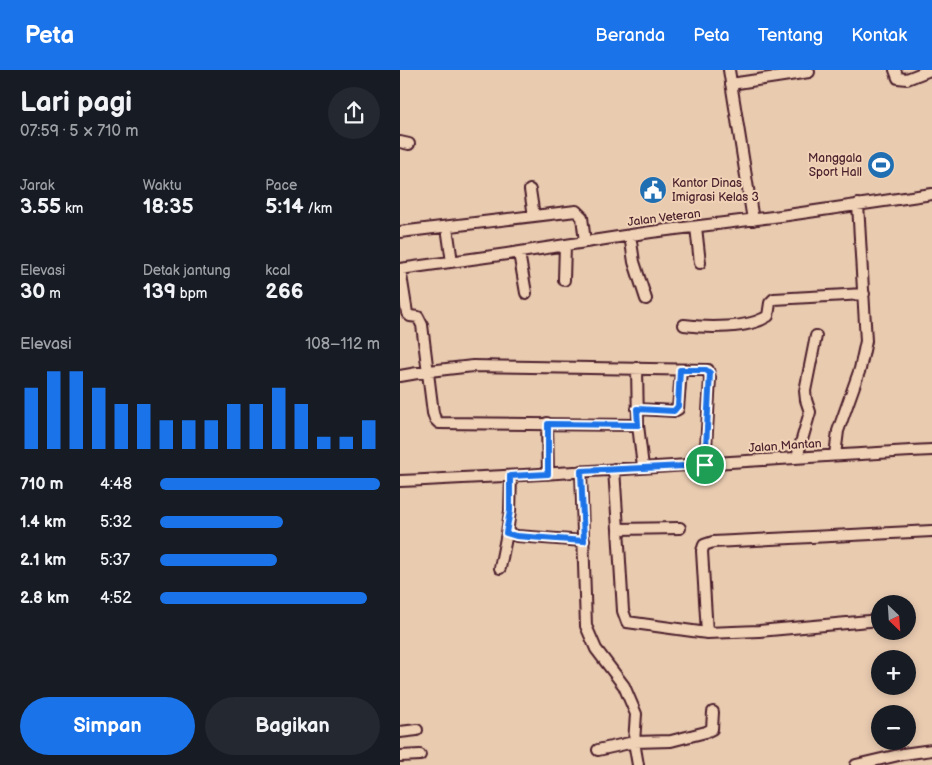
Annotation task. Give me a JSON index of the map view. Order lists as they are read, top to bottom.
{
  "streets": {
    "street": ["Jalan Veteran", "Jalan Mantan"]
  },
  "places": {
    "sports": ["Manggala Sport Hall"],
    "public building": ["Kantor Dinas Imigrasi Kelas 3"]
  },
  "north": "bottom right",
  "page": {
    "header": "Peta",
    "nav": [
      "Beranda",
      "Peta",
      "Tentang",
      "Kontak"
    ],
    "heading": ["Lari pagi", "07:59 · 5 × 710 m"],
    "stats": [
      ["Jarak", "3.55 km"],
      ["Waktu", "18:35"],
      ["Pace", "5:14 /km"],
      ["Elevasi", "30 m"],
      ["Detak jantung", "139 bpm"],
      ["kcal", "266"]
    ],
    "chart": ["Elevasi", "108–112 m"],
    "list": [
      {
        "name": "710 m",
        "note": "4:48"
      },
      {
        "name": "1.4 km",
        "note": "5:32"
      },
      {
        "name": "2.1 km",
        "note": "5:37"
      },
      {
        "name": "2.8 km",
        "note": "4:52"
      }
    ],
    "map_buttons": ["+", "−"],
    "buttons": ["Simpan", "Bagikan"]
  }
}
